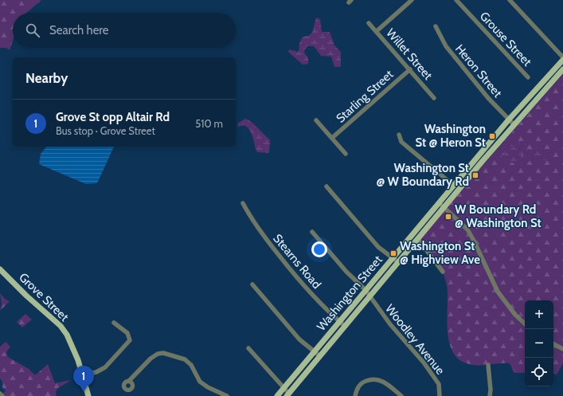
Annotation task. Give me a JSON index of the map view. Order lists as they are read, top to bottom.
{
  "streets": {
    "main road": ["Washington Street", "Grove Street"],
    "street": [
      "Grouse Street",
      "Willet Street",
      "Heron Street",
      "Starling Street",
      "Stearns Road",
      "Woodley Avenue"
    ]
  },
  "crossings": [
    ["Willet Street", "Starling Street"],
    ["Heron Street", "Washington Street"],
    ["Stearns Road", "Washington Street"],
    ["Washington Street", "Woodley Avenue"]
  ],
  "places": {
    "transit": [
      "Washington St @ Heron St",
      "Washington St @ W Boundary Rd",
      "W Boundary Rd @ Washington St",
      "Washington St @ Highview Ave"
    ]
  },
  "page": {
    "search": "Search here",
    "heading": "Nearby",
    "list": [
      {
        "mark": "1",
        "name": "Grove St opp Altair Rd",
        "note": "Bus stop · Grove Street",
        "value": "510 m"
      }
    ],
    "map_buttons": ["+", "−"],
    "pins": "1"
  }
}
